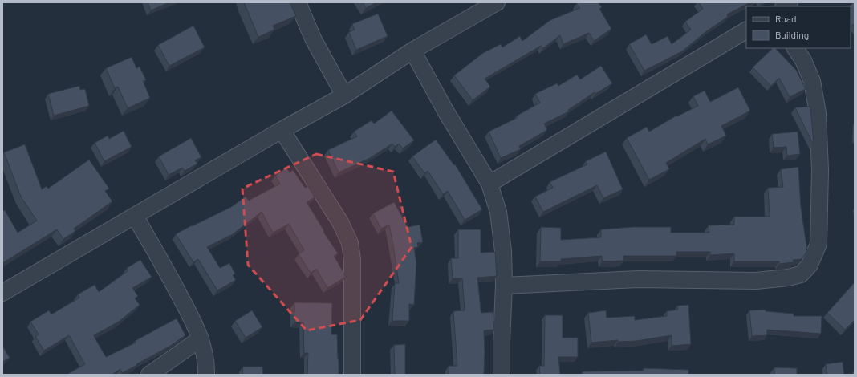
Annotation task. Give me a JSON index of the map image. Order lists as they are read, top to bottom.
{
  "legend": ["Road", "Building"]
}
